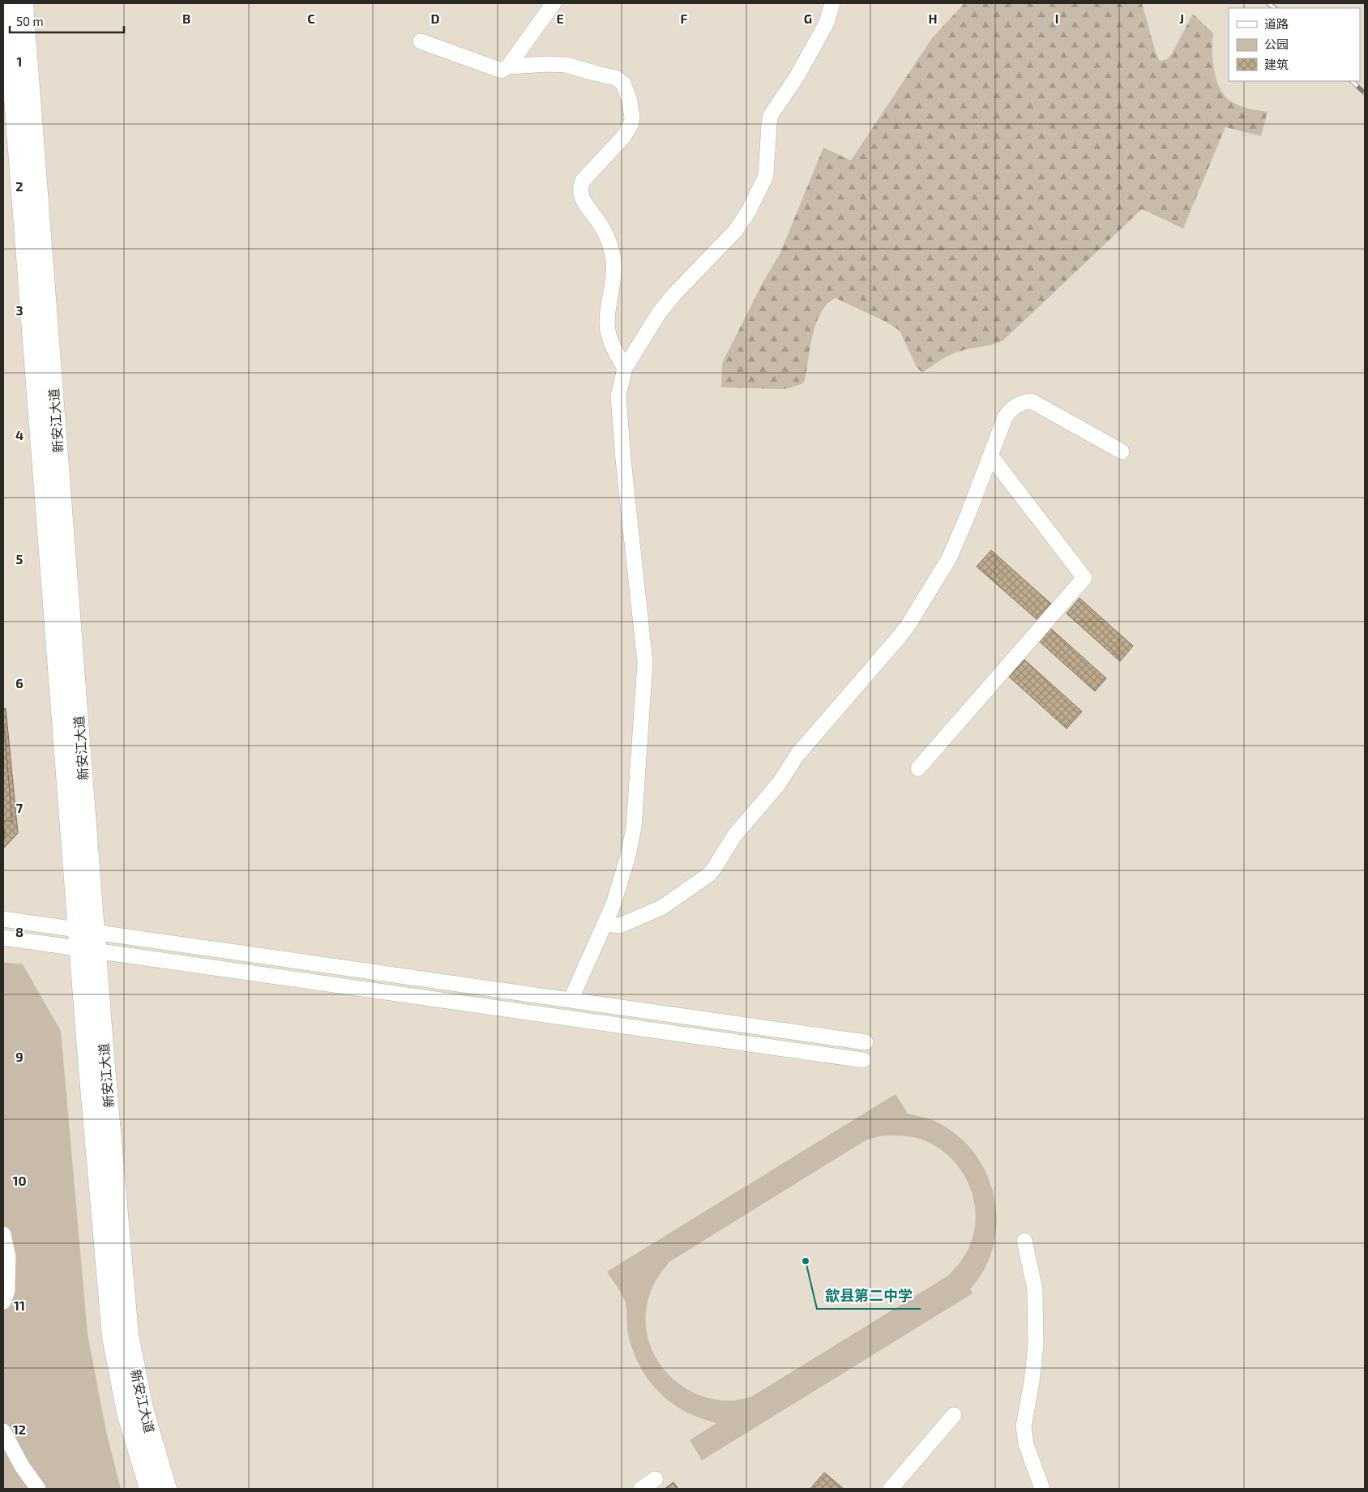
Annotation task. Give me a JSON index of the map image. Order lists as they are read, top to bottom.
{
  "streets": {
    "main road": ["新安江大道"]
  },
  "places": ["歙县第二中学"],
  "legend": ["道路", "公园", "建筑"],
  "scale_bar": "50 m",
  "grid": {
    "columns": [
      "B",
      "C",
      "D",
      "E",
      "F",
      "G",
      "H",
      "I",
      "J"
    ],
    "rows": [
      "1",
      "2",
      "3",
      "4",
      "5",
      "6",
      "7",
      "8",
      "9",
      "10",
      "11",
      "12"
    ]
  }
}
